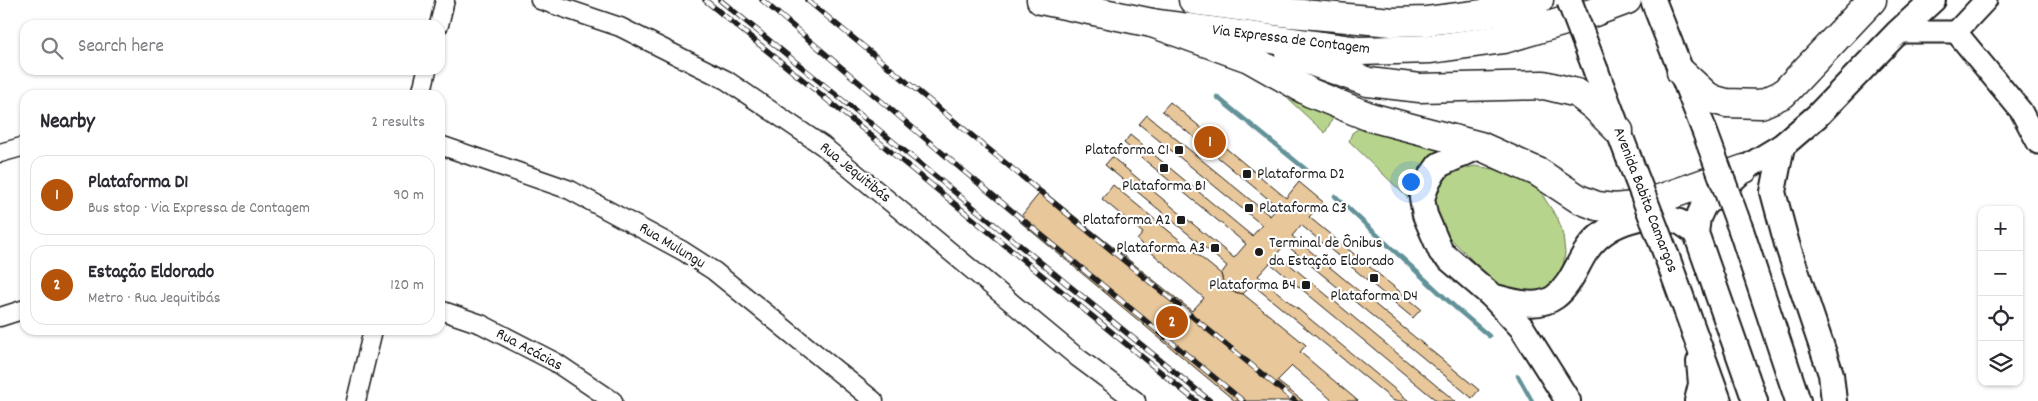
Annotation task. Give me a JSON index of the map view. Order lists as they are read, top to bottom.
{
  "streets": {
    "highway": ["Via Expressa de Contagem"],
    "main road": ["Avenida Babita Camargos"],
    "street": ["Rua Jequitibás", "Rua Mulungu", "Rua Acácias"]
  },
  "places": {
    "transit": [
      "Plataforma C1",
      "Plataforma B1",
      "Plataforma D2",
      "Plataforma C3",
      "Plataforma A2",
      "Plataforma A3",
      "Plataforma D4",
      "Plataforma B4"
    ],
    "other": ["Terminal de Ônibus da Estação Eldorado"]
  },
  "page": {
    "search": "Search here",
    "heading": ["Nearby", "2 results"],
    "pins": ["1", "2"],
    "list": [
      {
        "mark": "1",
        "name": "Plataforma D1",
        "note": "Bus stop · Via Expressa de Contagem",
        "value": "90 m"
      },
      {
        "mark": "2",
        "name": "Estação Eldorado",
        "note": "Metro · Rua Jequitibás",
        "value": "120 m"
      }
    ],
    "map_buttons": ["+", "−"]
  }
}
